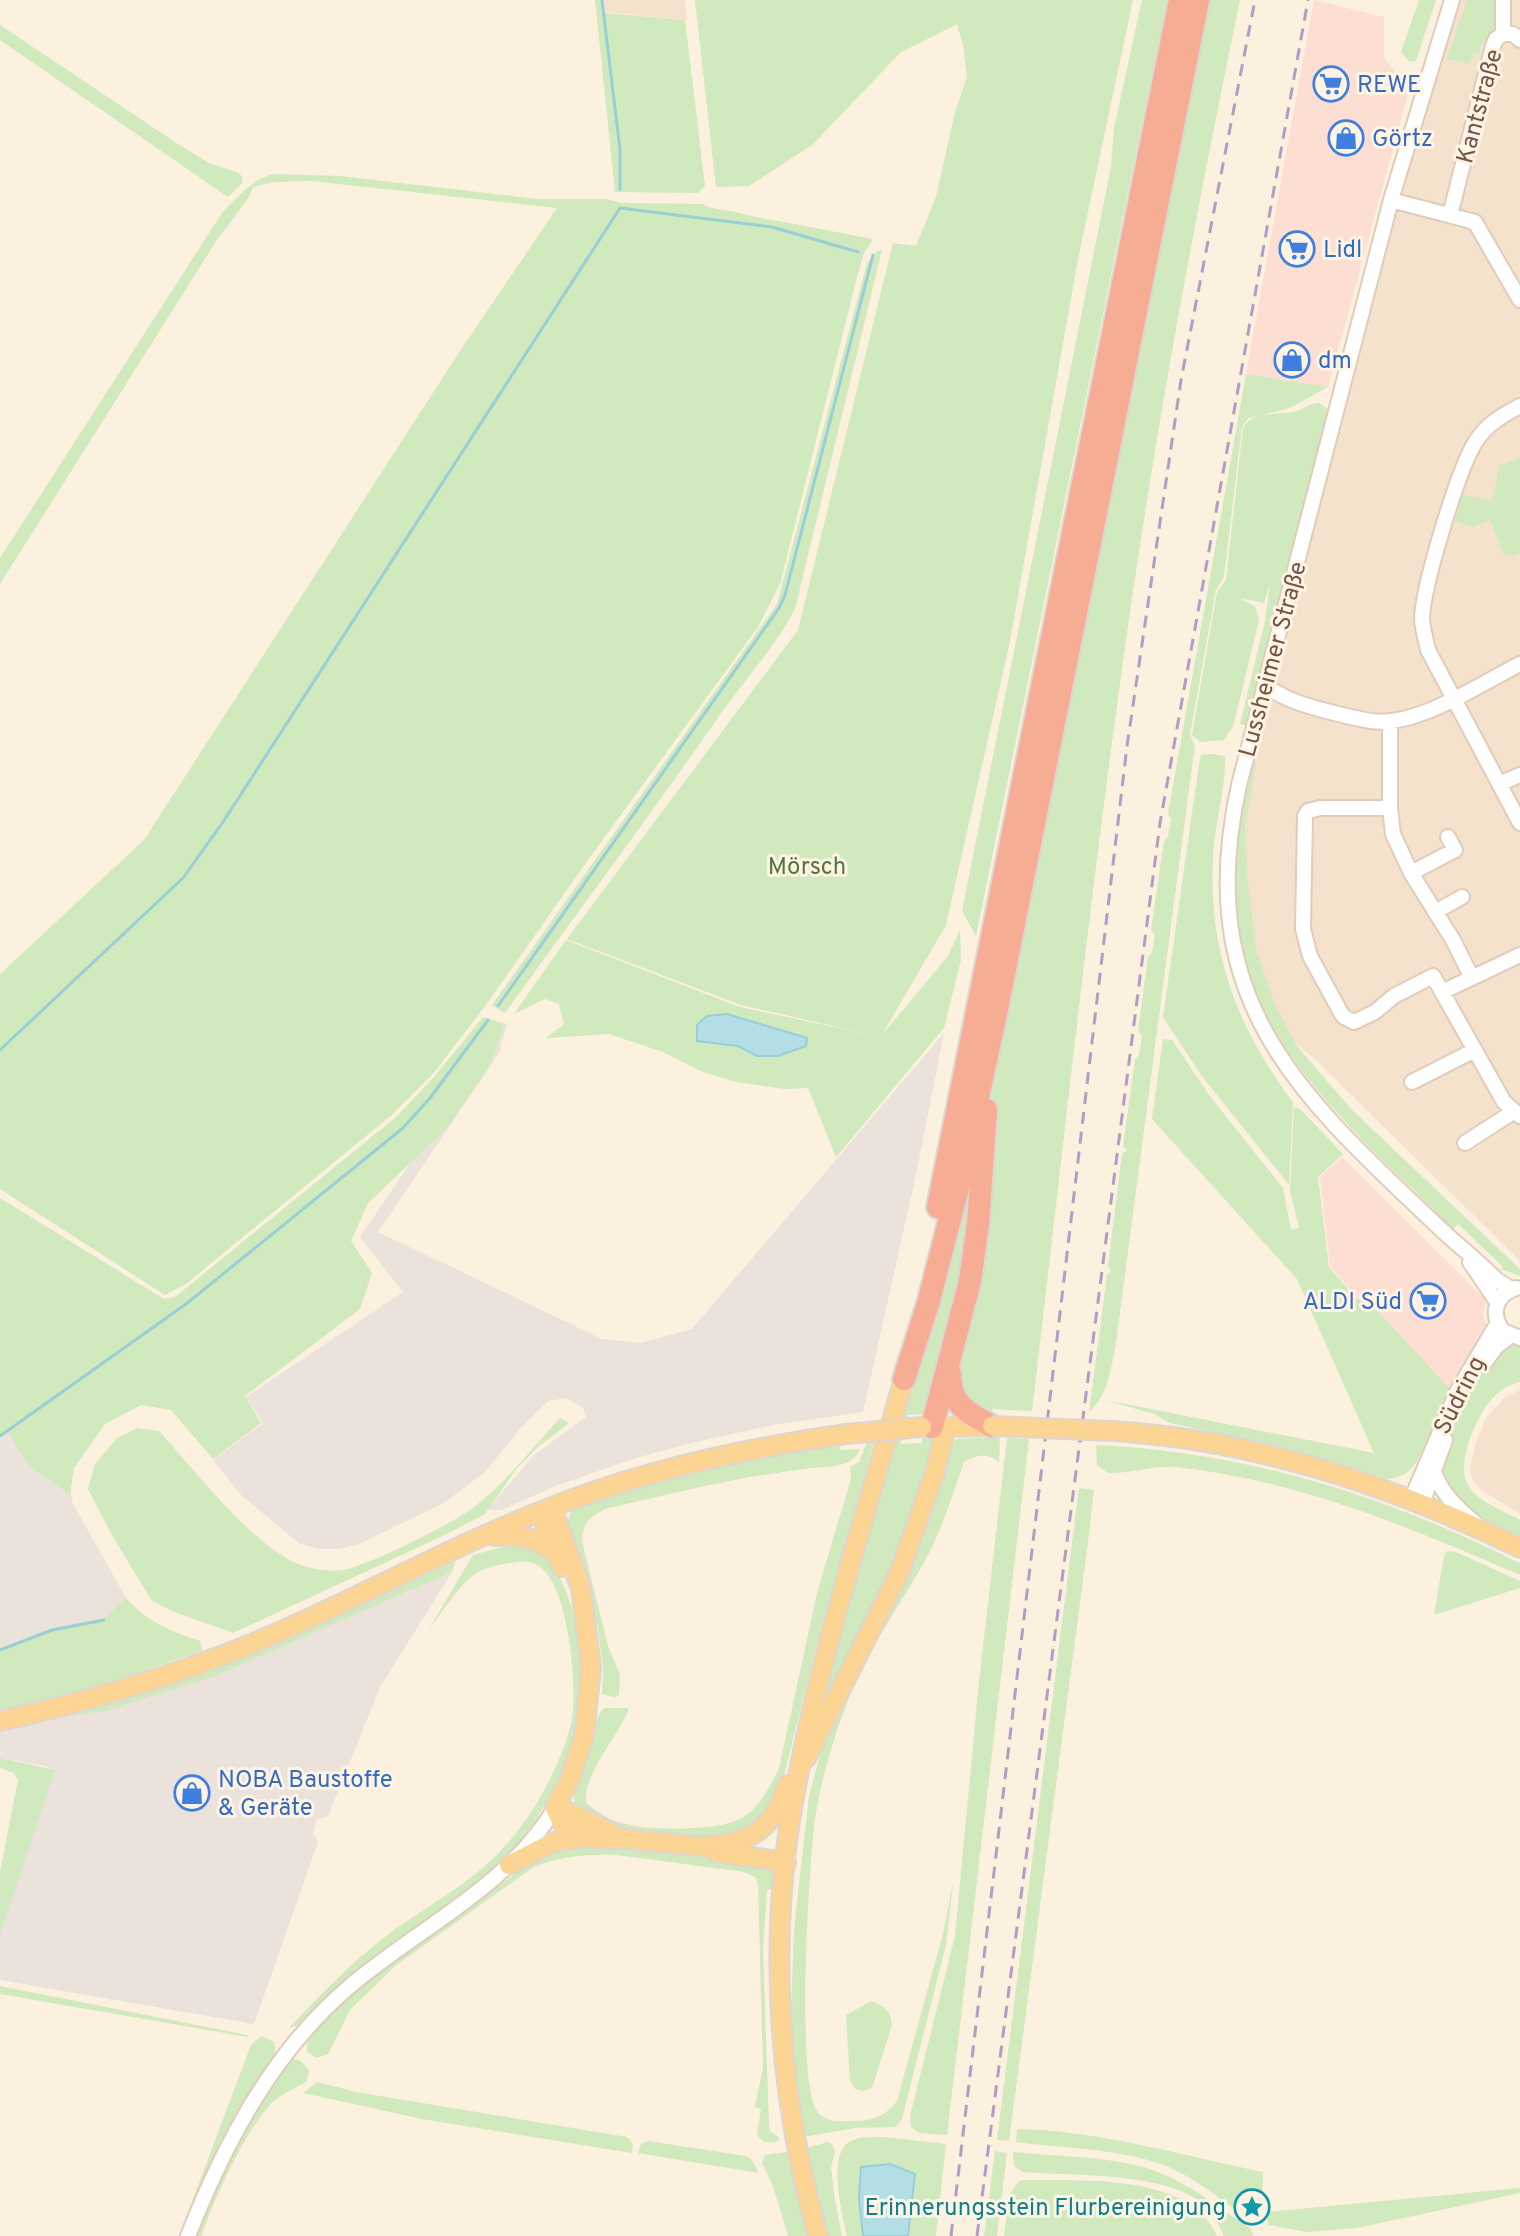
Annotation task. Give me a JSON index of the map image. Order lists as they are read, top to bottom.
{
  "streets": {
    "street": ["Kantstraße", "Lussheimer Straße", "Südring"]
  },
  "parks": ["Mörsch"],
  "places": {
    "supermarket": ["REWE", "Lidl", "ALDI Süd"],
    "shop": ["Görtz", "dm", "NOBA Baustoffe & Geräte"],
    "place": ["Erinnerungsstein Flurbereinigung"]
  }
}
